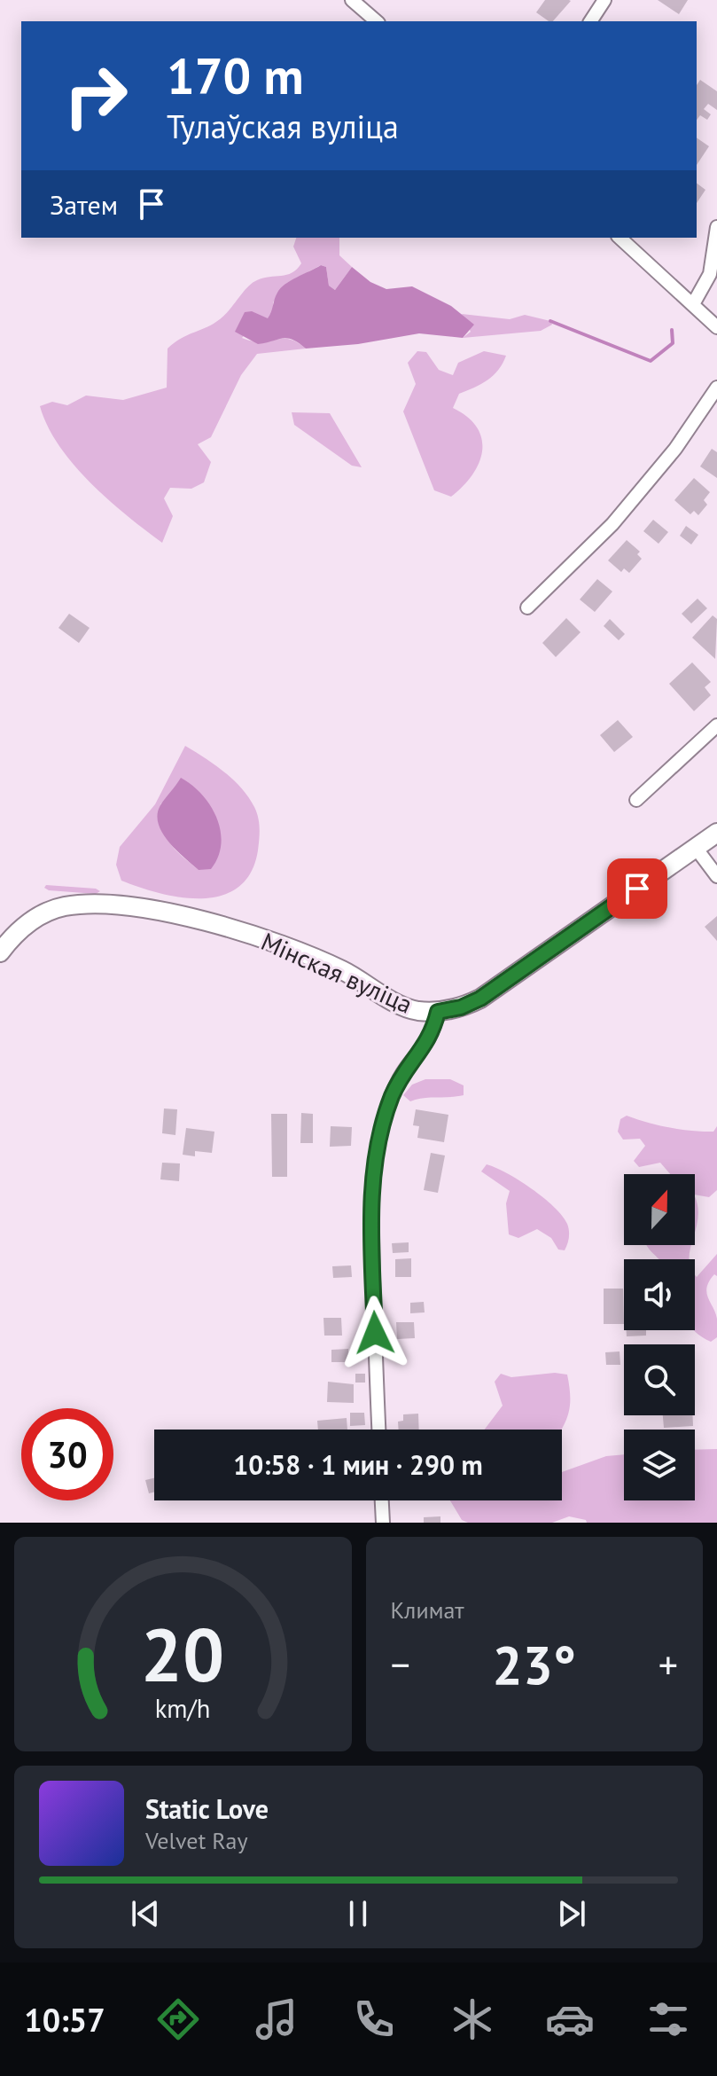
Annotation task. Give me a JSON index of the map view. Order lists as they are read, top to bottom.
{
  "streets": {
    "main road": ["Мінская вуліца"]
  },
  "north": "top",
  "page": {
    "turn": ["170 m", "Тулаўская вуліца"],
    "then": "Затем",
    "limit": "30",
    "trip": "10:58 · 1 мин · 290 m",
    "tile": "Климат",
    "heat": ["−", "23°", "+"],
    "song": ["Static Love", "Velvet Ray"],
    "tabs": "10:57",
    "gauge": ["20", "km/h"]
  }
}
